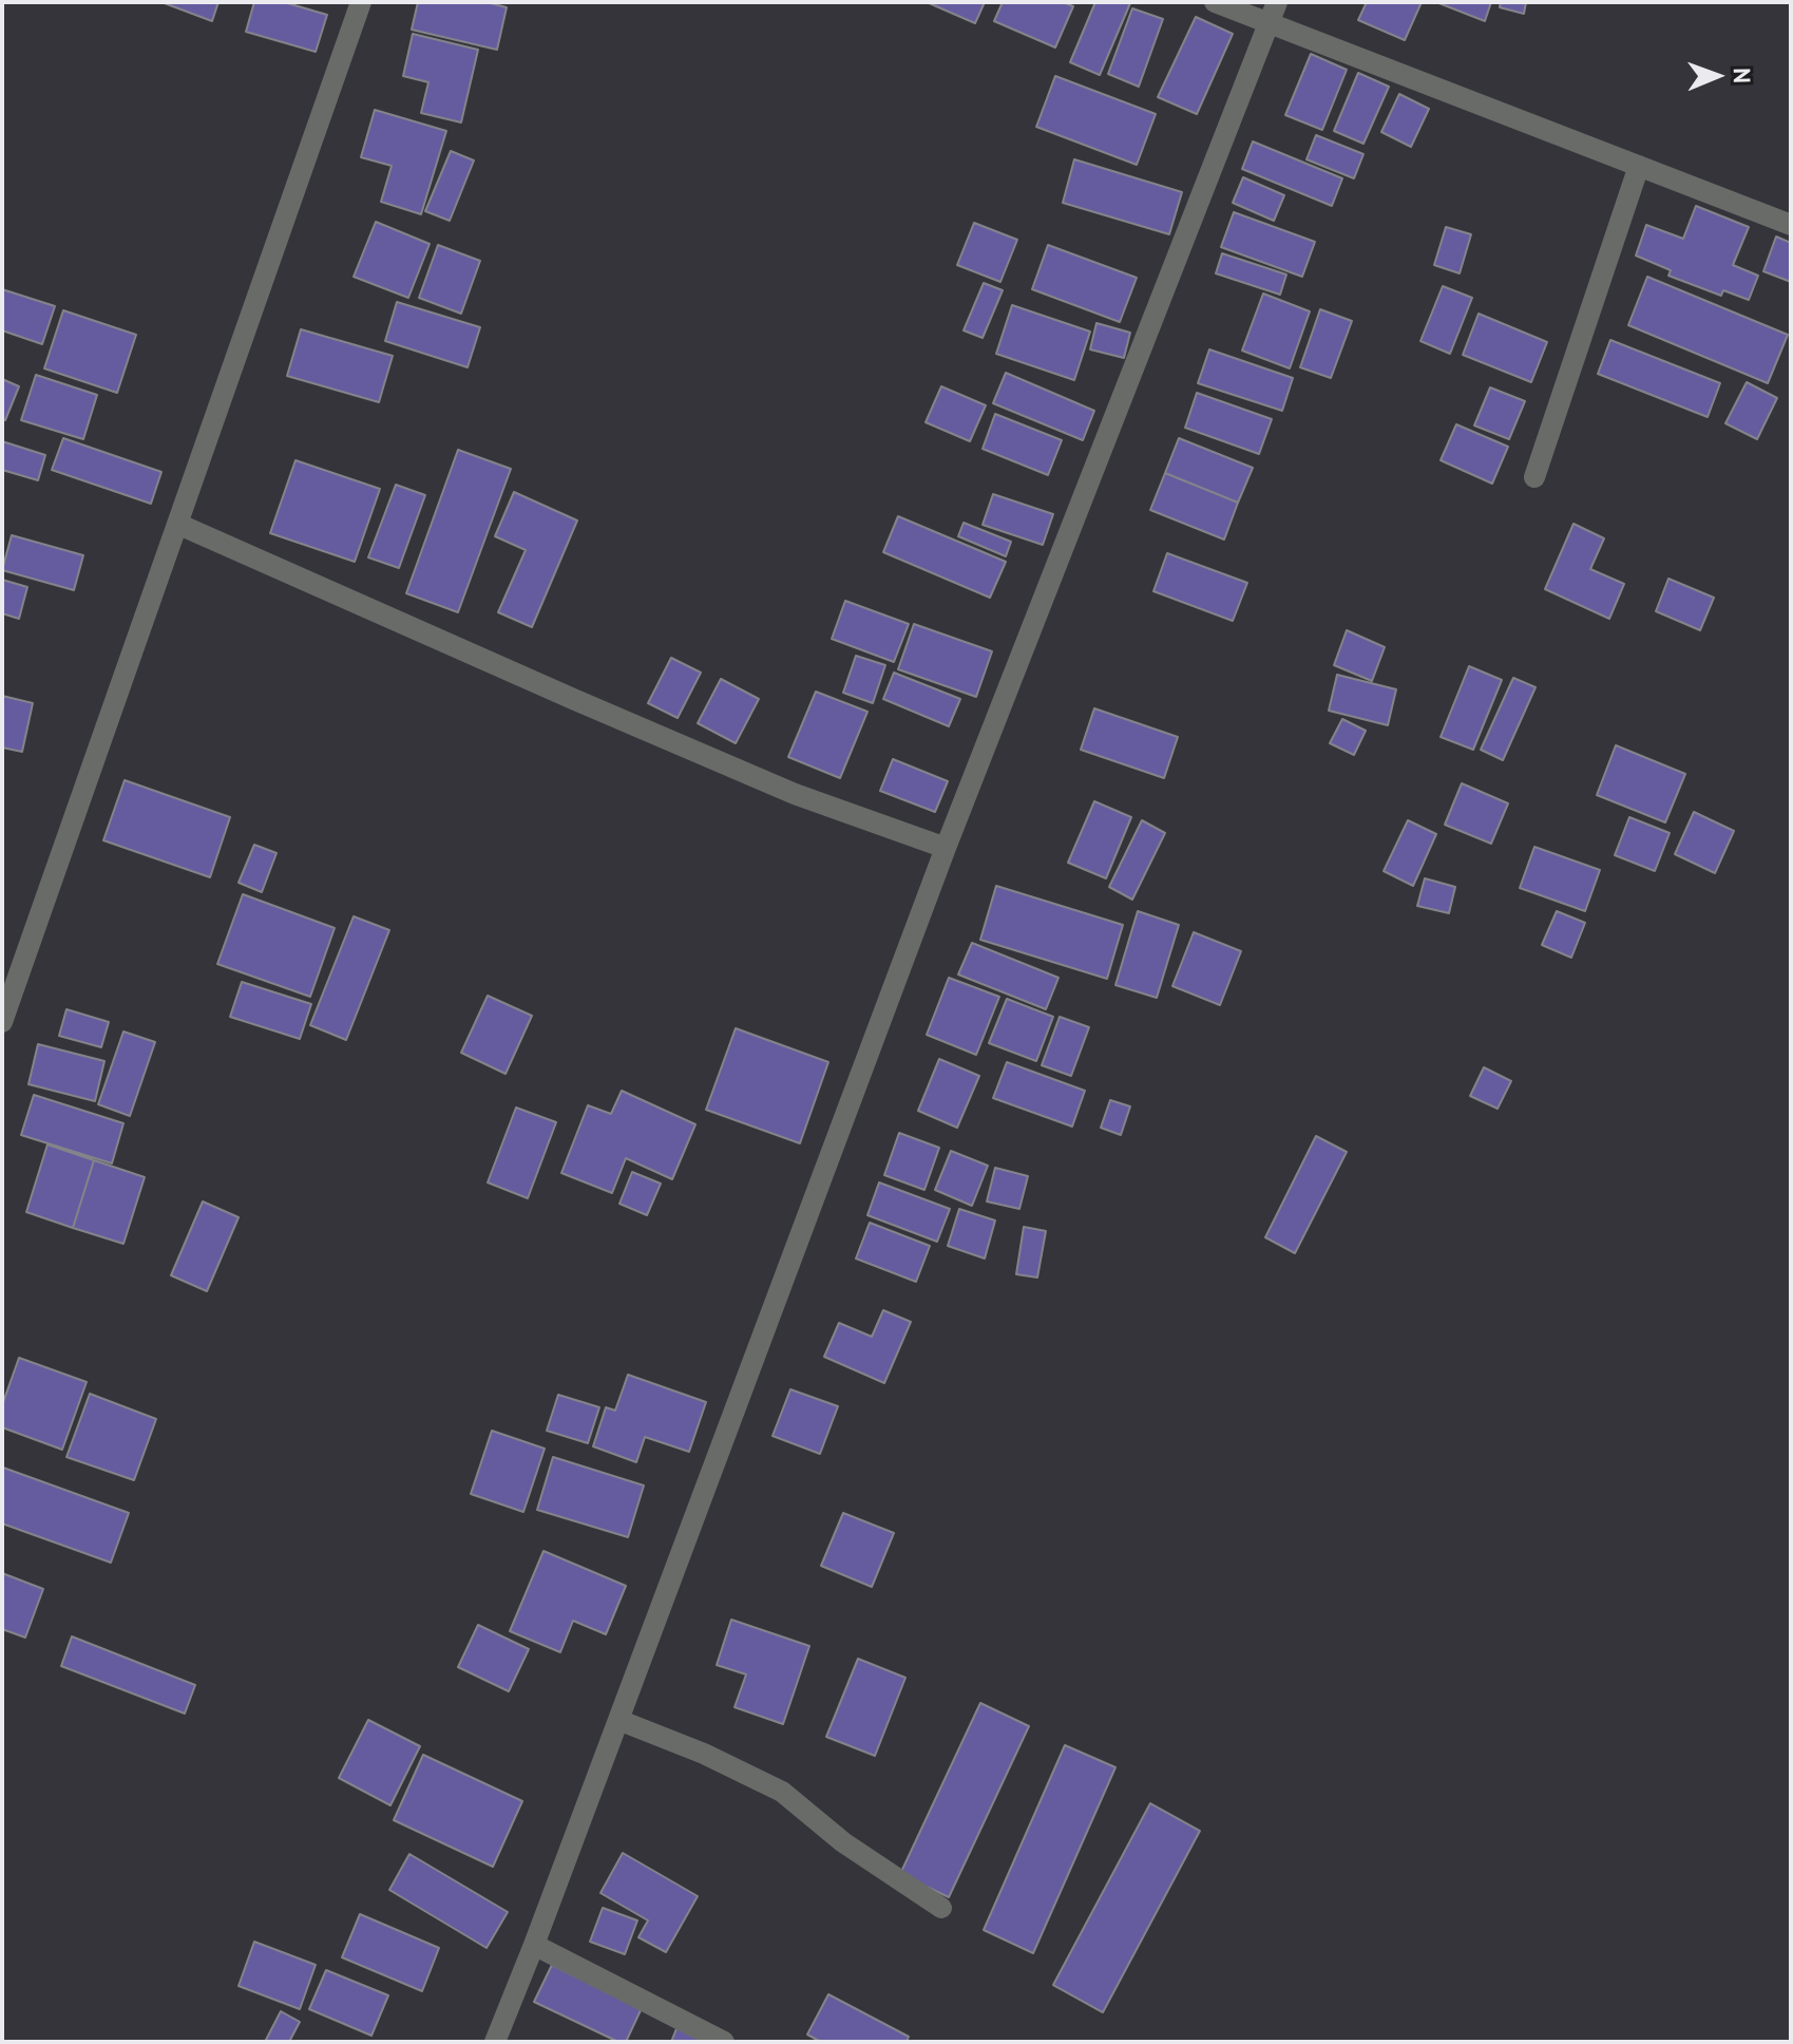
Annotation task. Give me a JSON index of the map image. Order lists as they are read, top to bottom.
{
  "north": "right"
}
